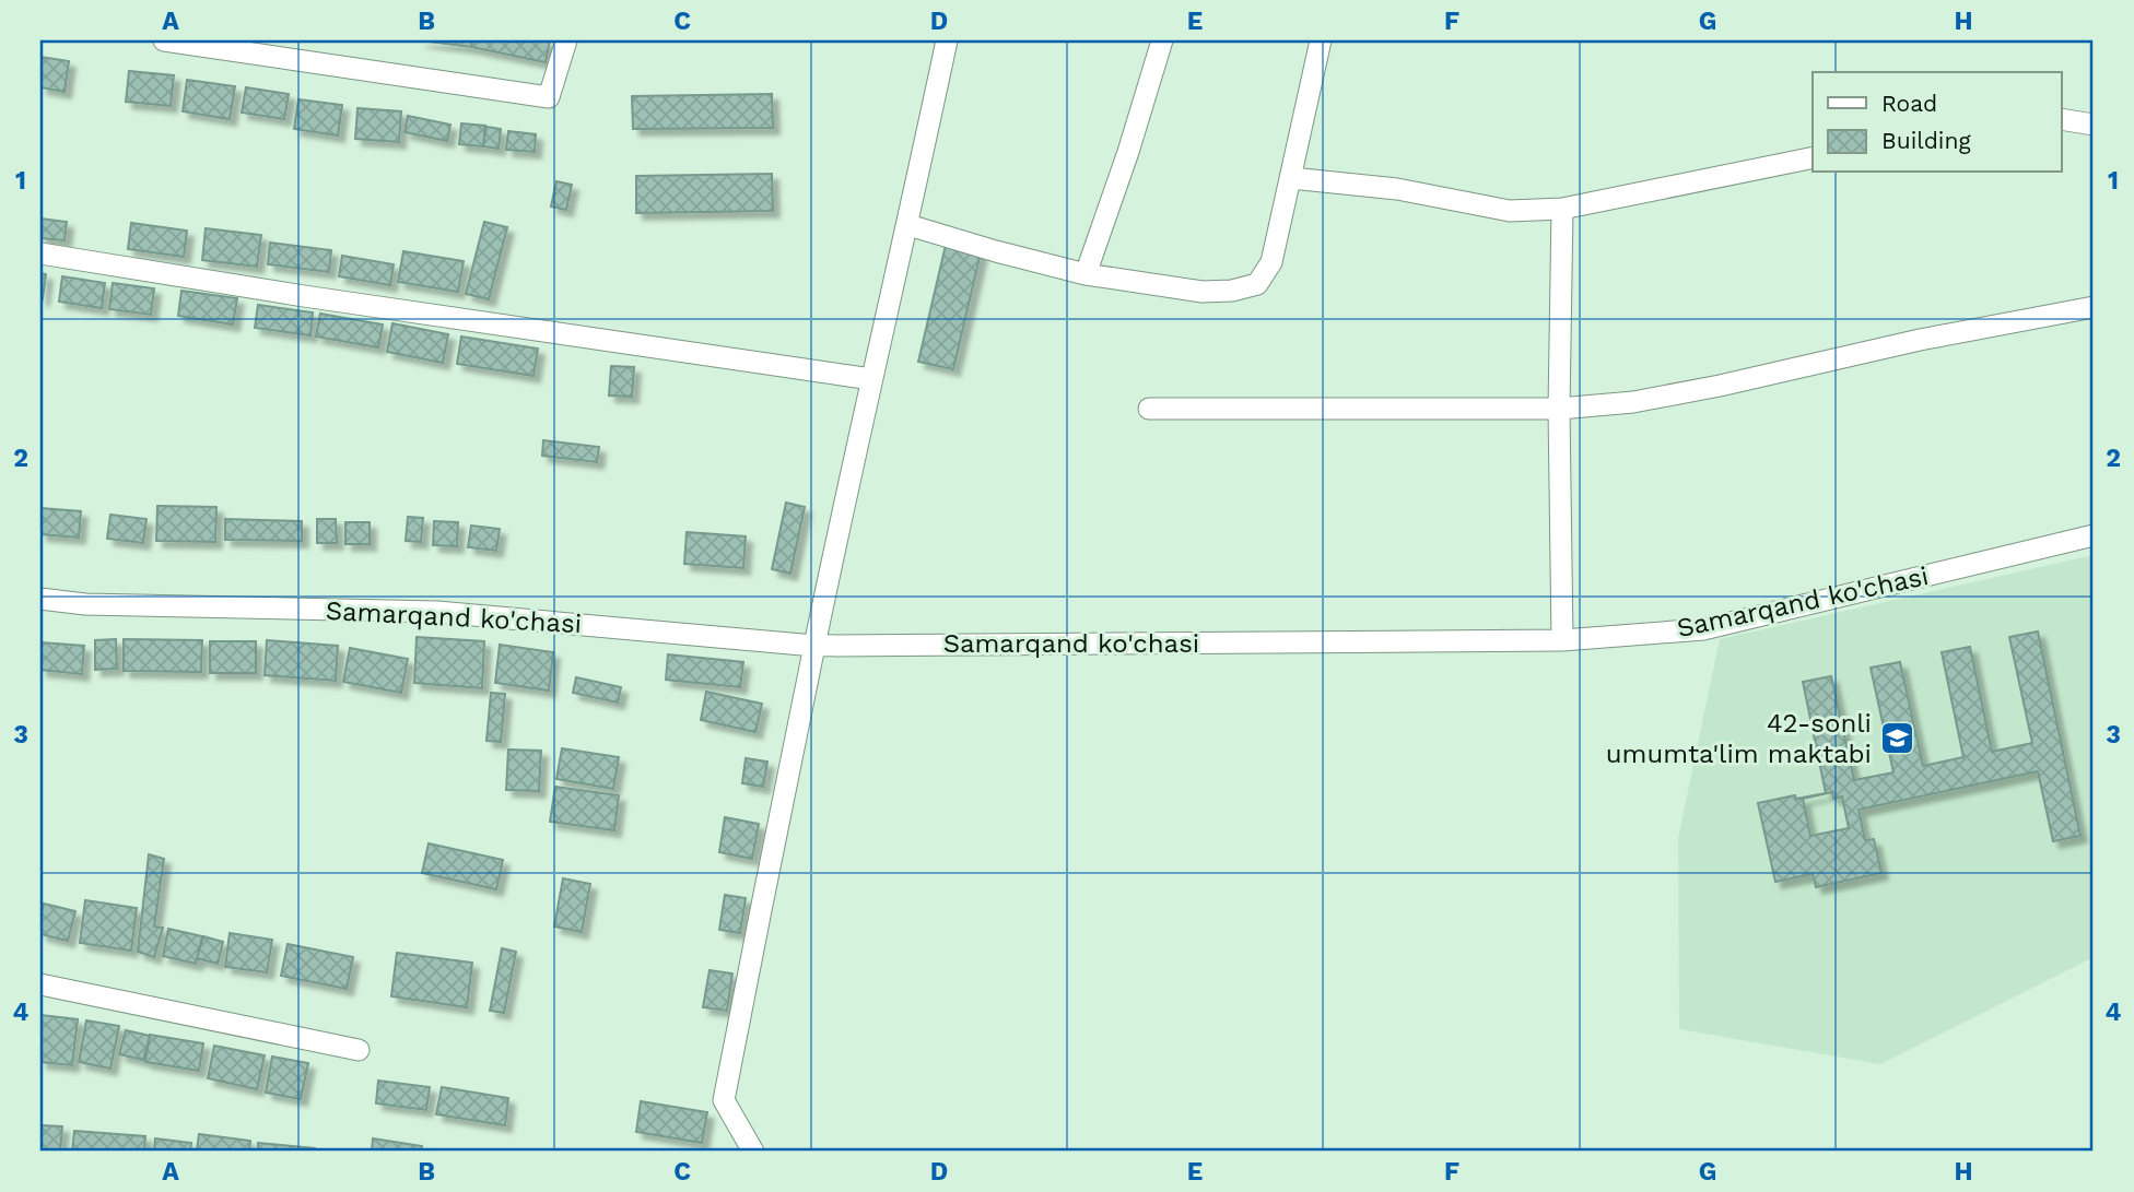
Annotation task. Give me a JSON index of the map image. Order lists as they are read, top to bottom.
{
  "streets": {
    "street": ["Samarqand ko'chasi"]
  },
  "places": {
    "school or university": ["42-sonli umumta'lim maktabi"]
  },
  "legend": ["Road", "Building"],
  "grid": {
    "columns": [
      "A",
      "B",
      "C",
      "D",
      "E",
      "F",
      "G",
      "H"
    ],
    "rows": [
      "1",
      "2",
      "3",
      "4"
    ]
  }
}
